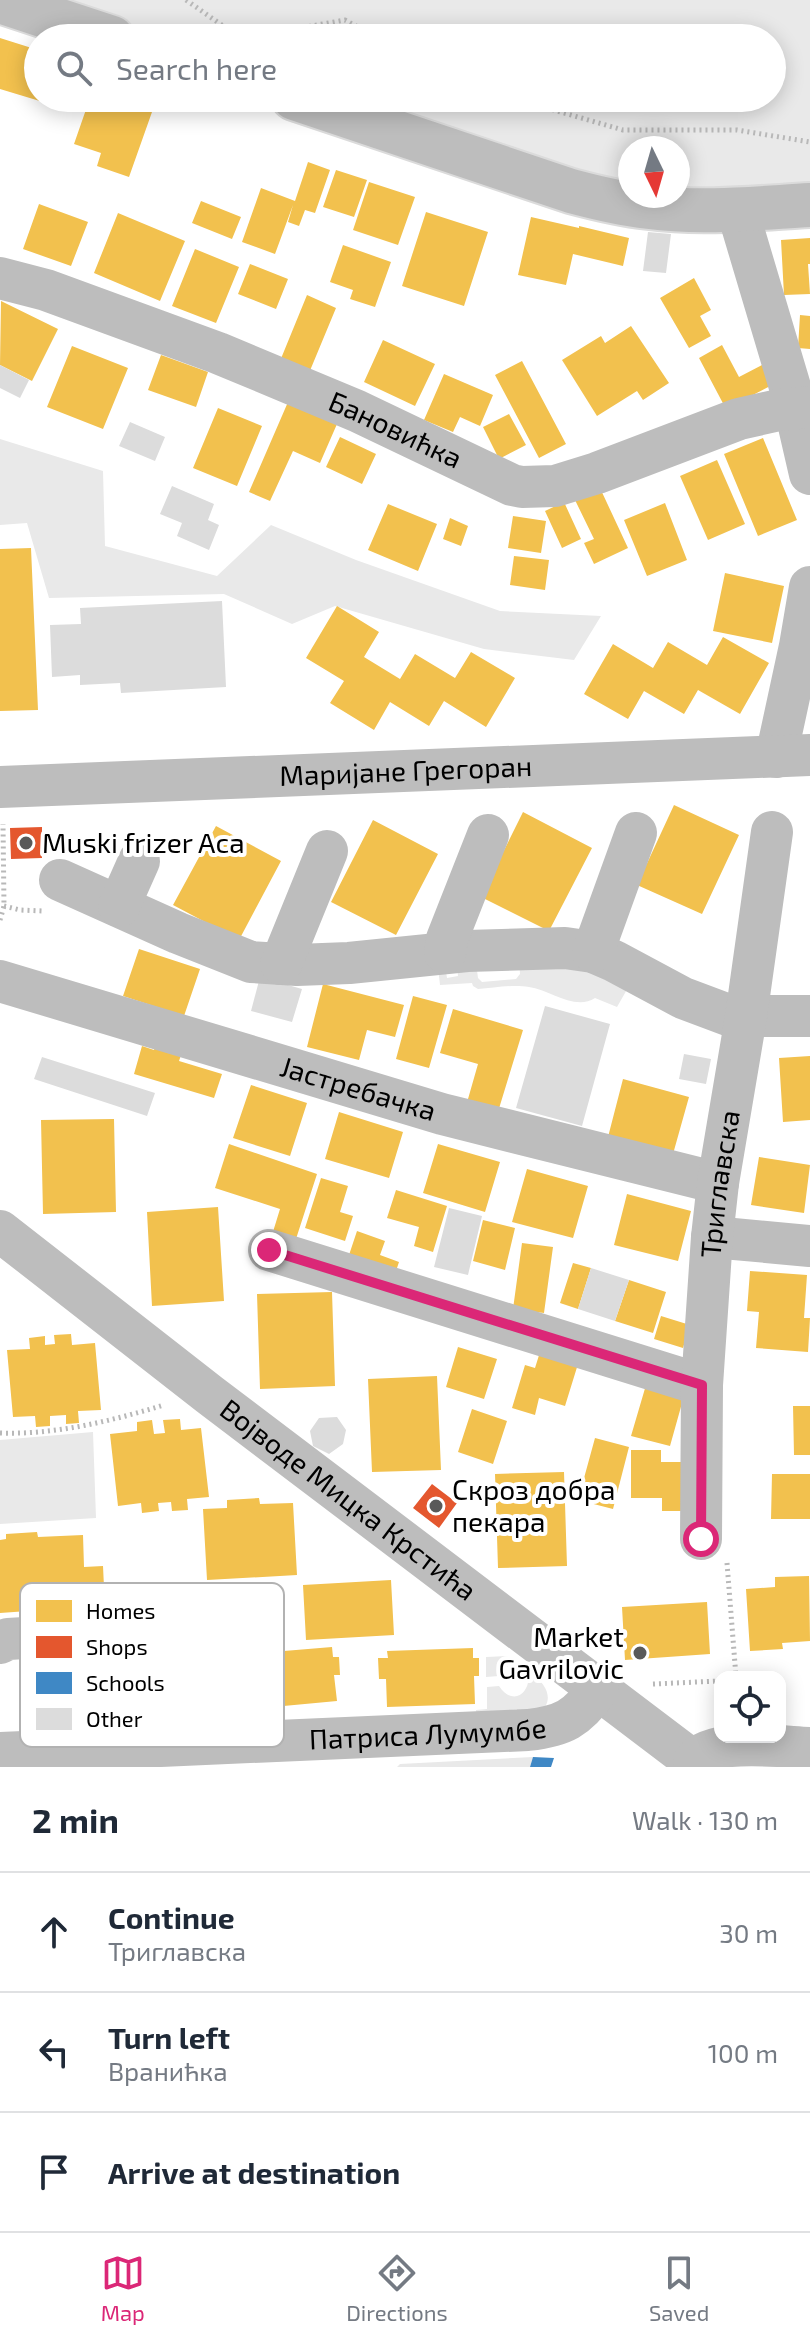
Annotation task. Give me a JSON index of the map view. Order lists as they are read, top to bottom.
{
  "streets": {
    "street": [
      "Бановићка",
      "Маријане Грегоран",
      "Јастребачка",
      "Триглавска",
      "Војводе Мицка Крстића",
      "Патриса Лумумбе"
    ]
  },
  "crossings": [
    ["Јастребачка", "Триглавска"],
    ["Војводе Мицка Крстића", "Патриса Лумумбе"]
  ],
  "places": ["Muski frizer Aca", "Скроз добра пекара", "Market Gavrilovic"],
  "legend": [
    "Homes",
    "Shops",
    "Schools",
    "Other"
  ],
  "north": "bottom",
  "page": {
    "search": "Search here",
    "heading": ["2 min", "Walk · 130 m"],
    "list": [
      ["Continue", "Триглавска", "30 m"],
      ["Turn left", "Вранићка", "100 m"],
      "Arrive at destination"
    ],
    "nav": ["Map", "Directions", "Saved"]
  }
}
